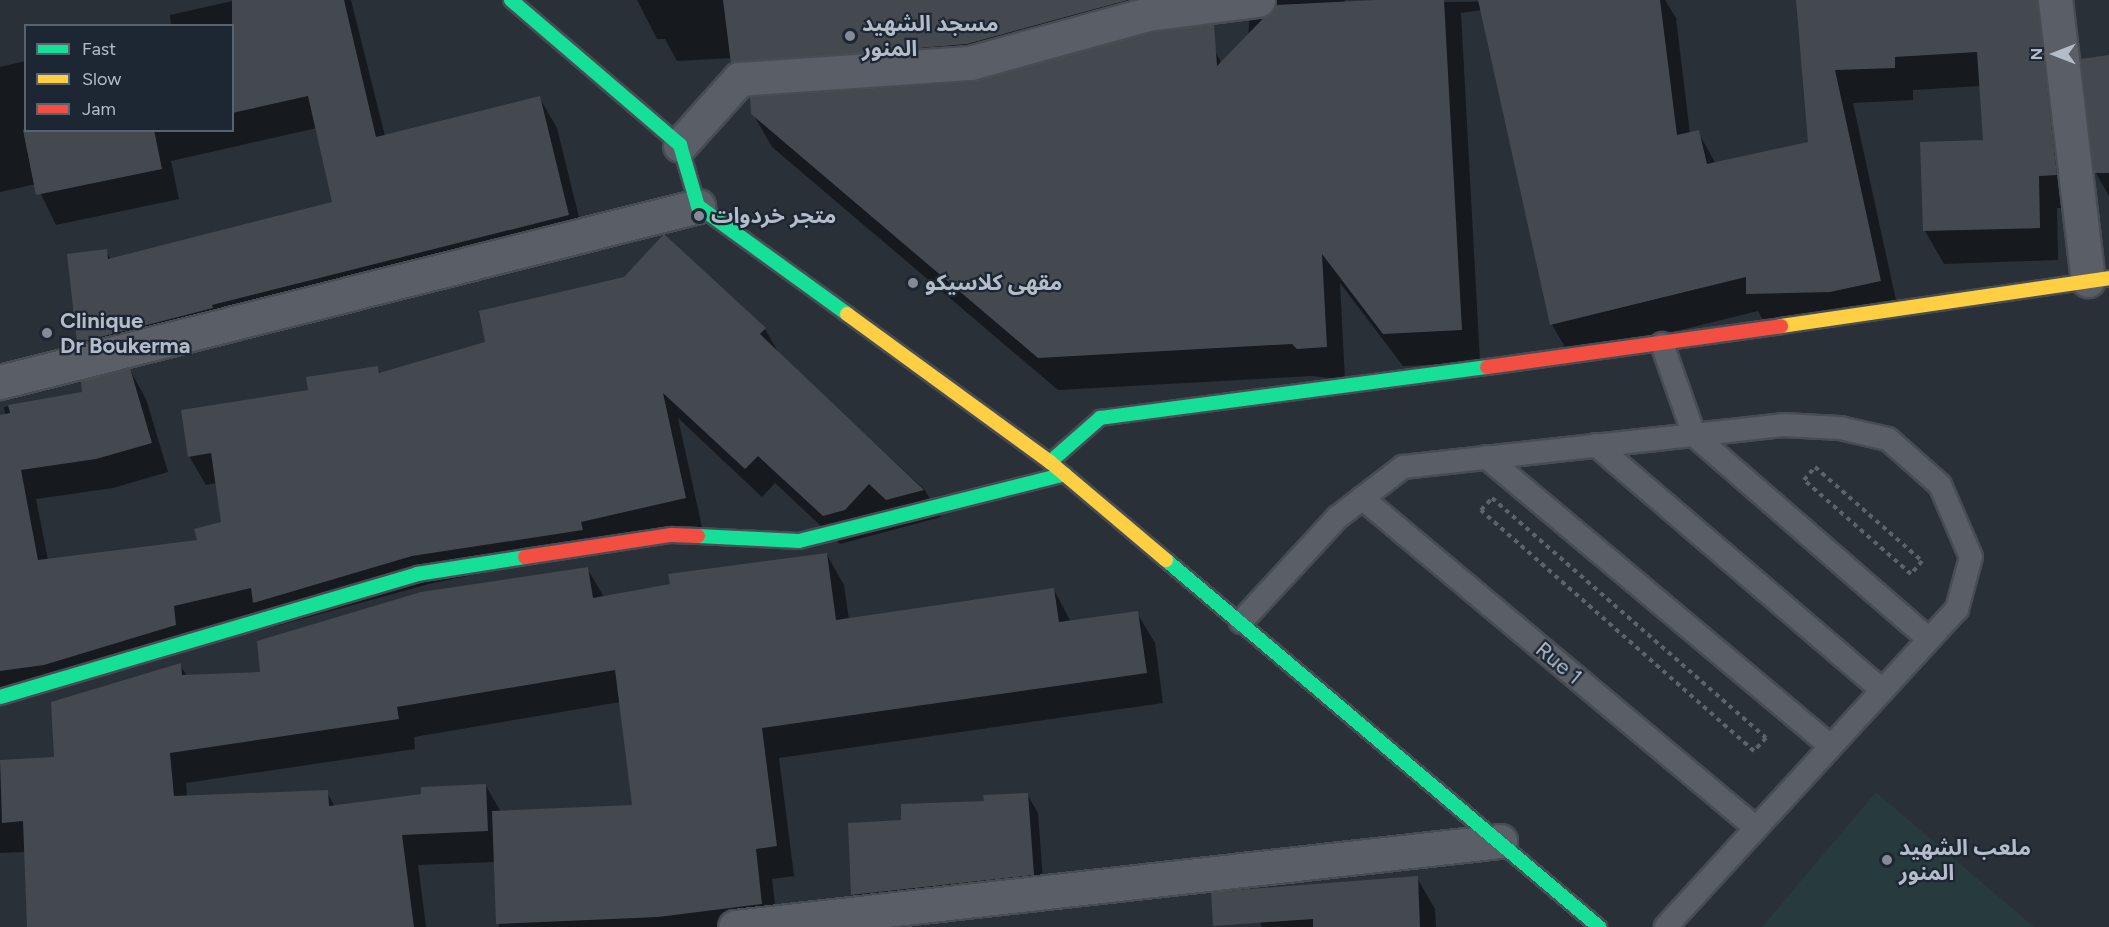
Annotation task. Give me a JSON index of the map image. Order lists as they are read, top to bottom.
{
  "streets": {
    "lane": ["Rue 1"]
  },
  "places": [
    "مسجد الشهيد المنور",
    "متجر خردوات",
    "مقهى كلاسيكو",
    "Clinique Dr Boukerma",
    "ملعب الشهيد المنور"
  ],
  "legend": ["Fast", "Slow", "Jam"],
  "north": "left"
}
